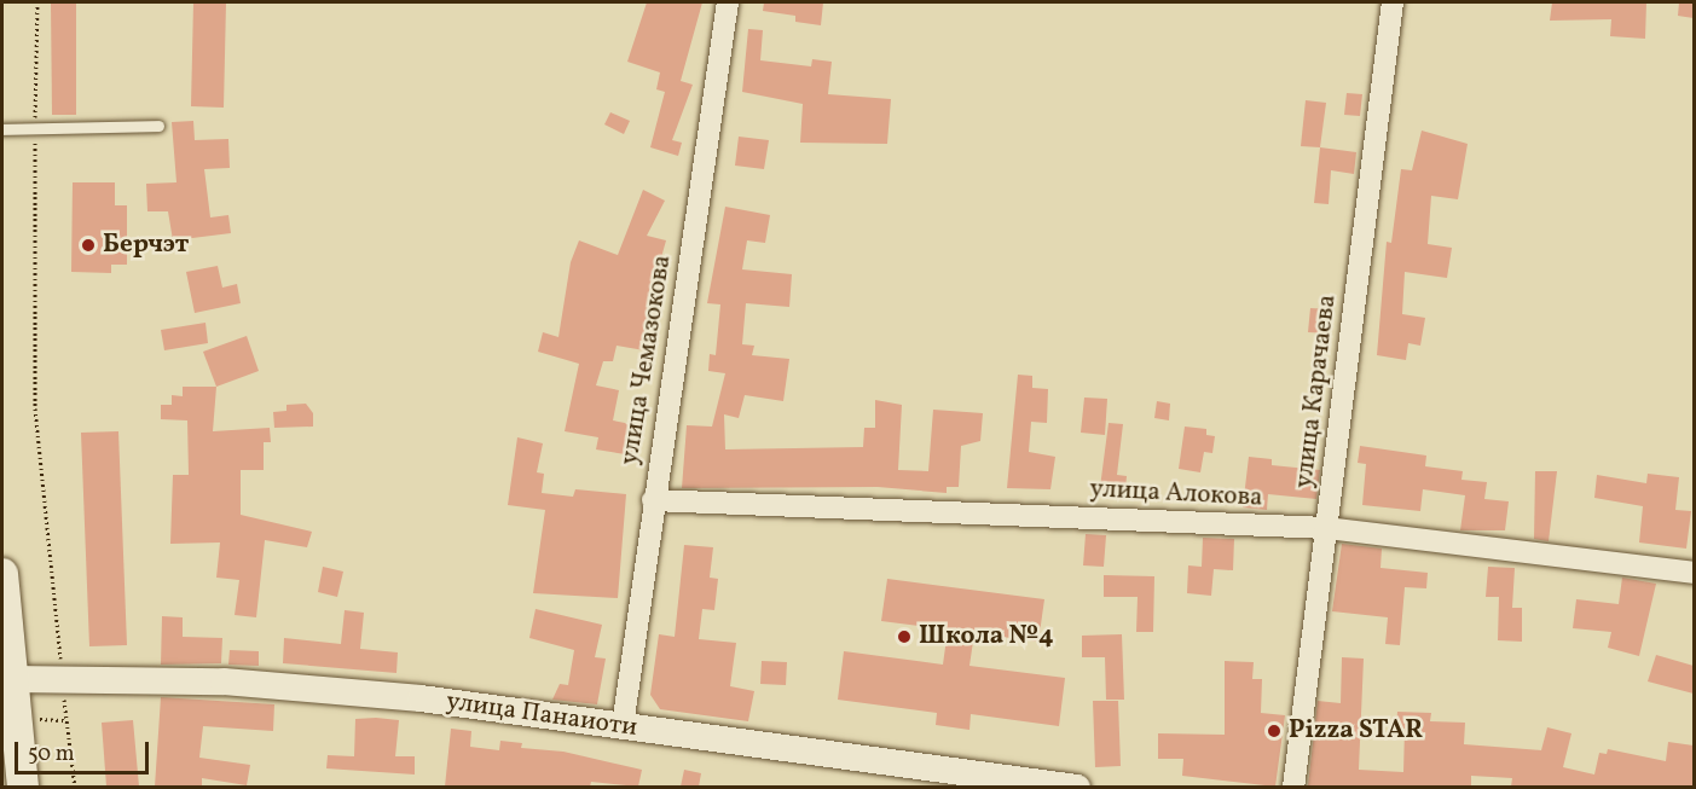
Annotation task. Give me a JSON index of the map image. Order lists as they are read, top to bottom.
{
  "streets": {
    "street": [
      "улица Чемазокова",
      "улица Карачаева",
      "улица Алокова",
      "улица Панаиоти"
    ]
  },
  "crossings": [
    ["улица Чемазокова", "улица Алокова"],
    ["улица Чемазокова", "улица Панаиоти"],
    ["улица Карачаева", "улица Алокова"]
  ],
  "places": ["Берчэт", "Школа №4", "Pizza STAR"],
  "scale_bar": "50 m"
}
